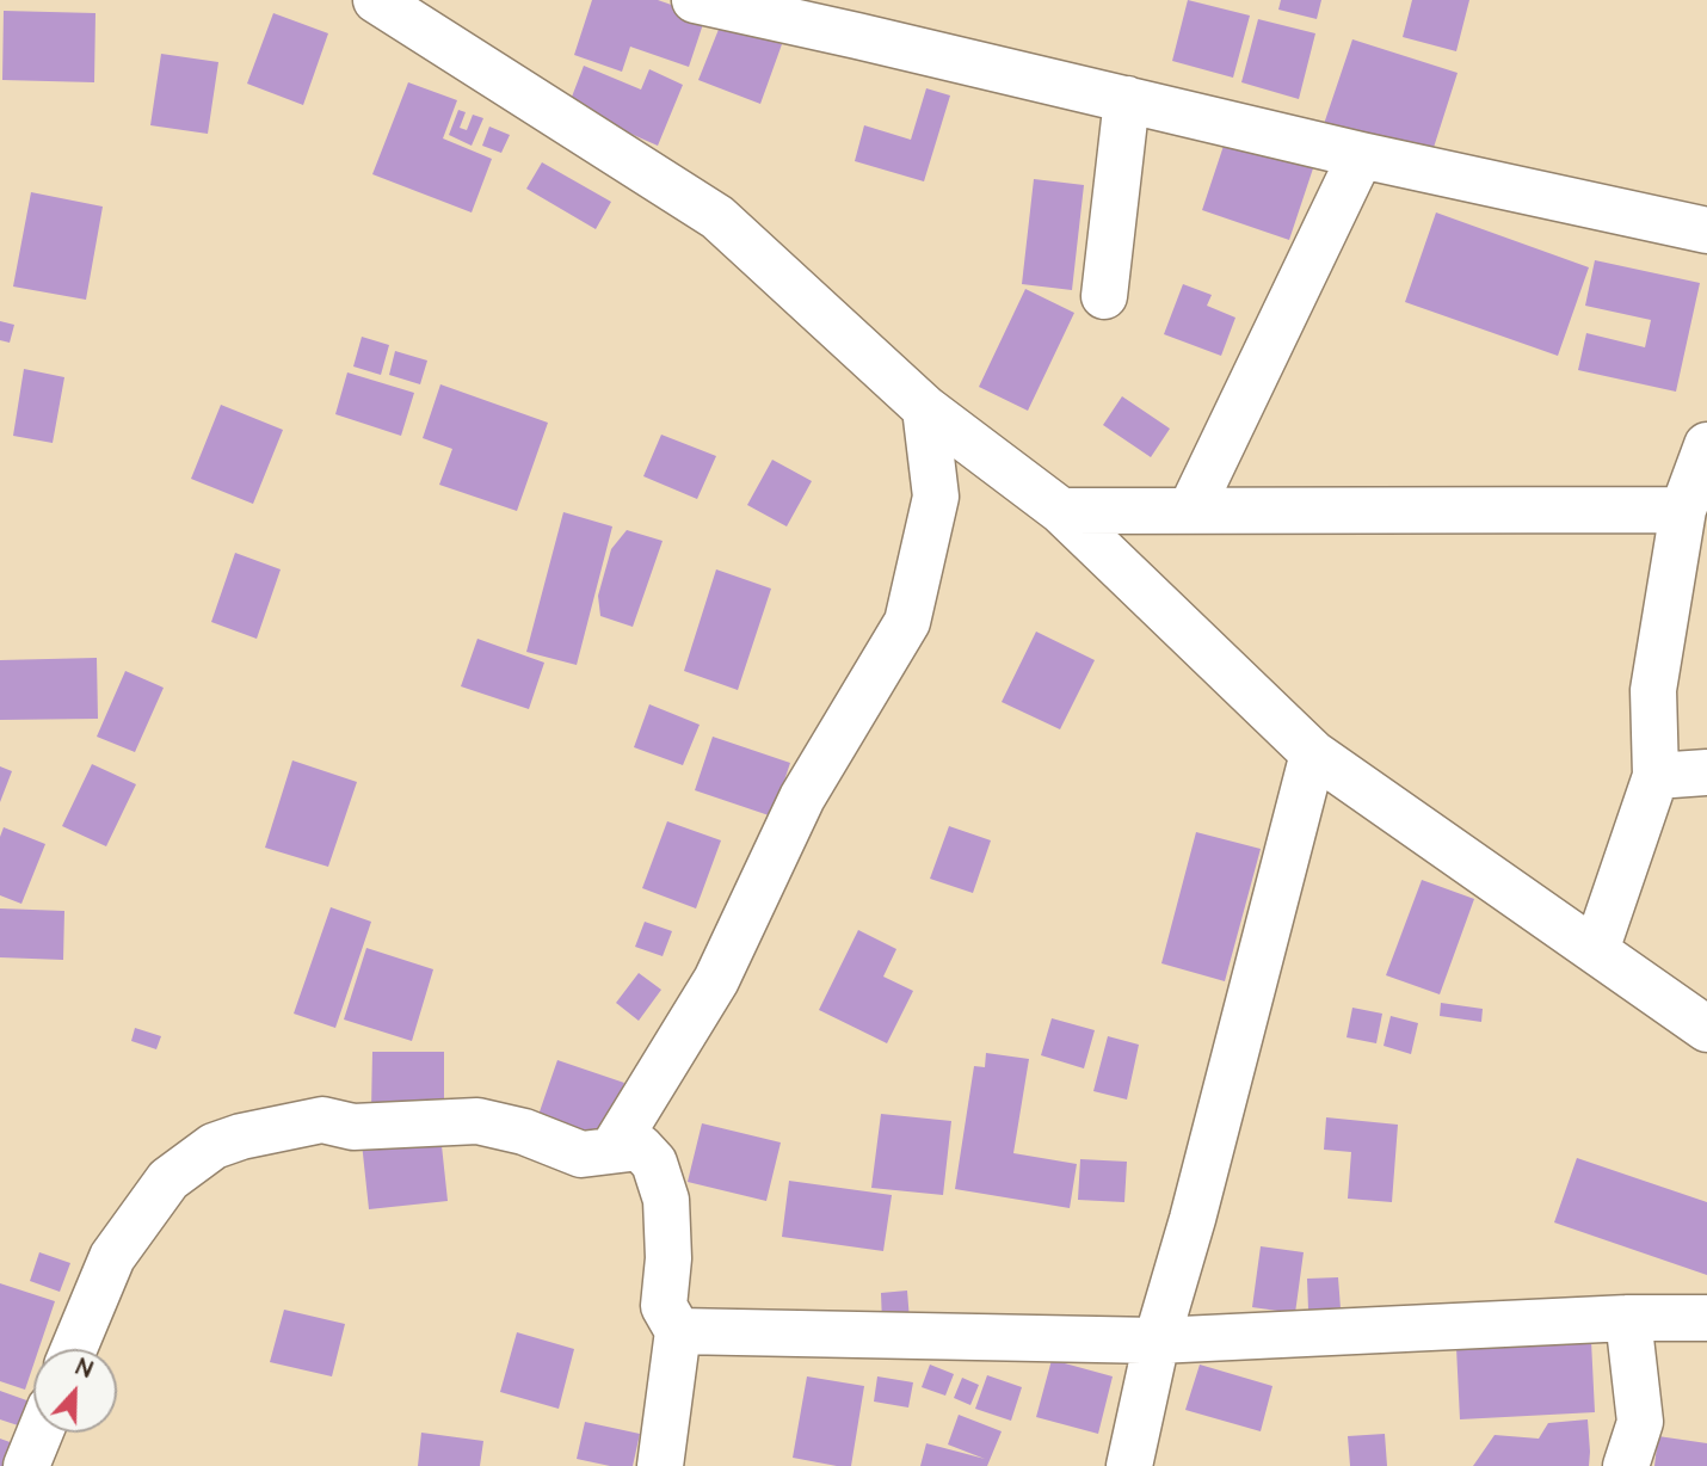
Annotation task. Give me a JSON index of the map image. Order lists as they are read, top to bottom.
{
  "north": "top"
}
